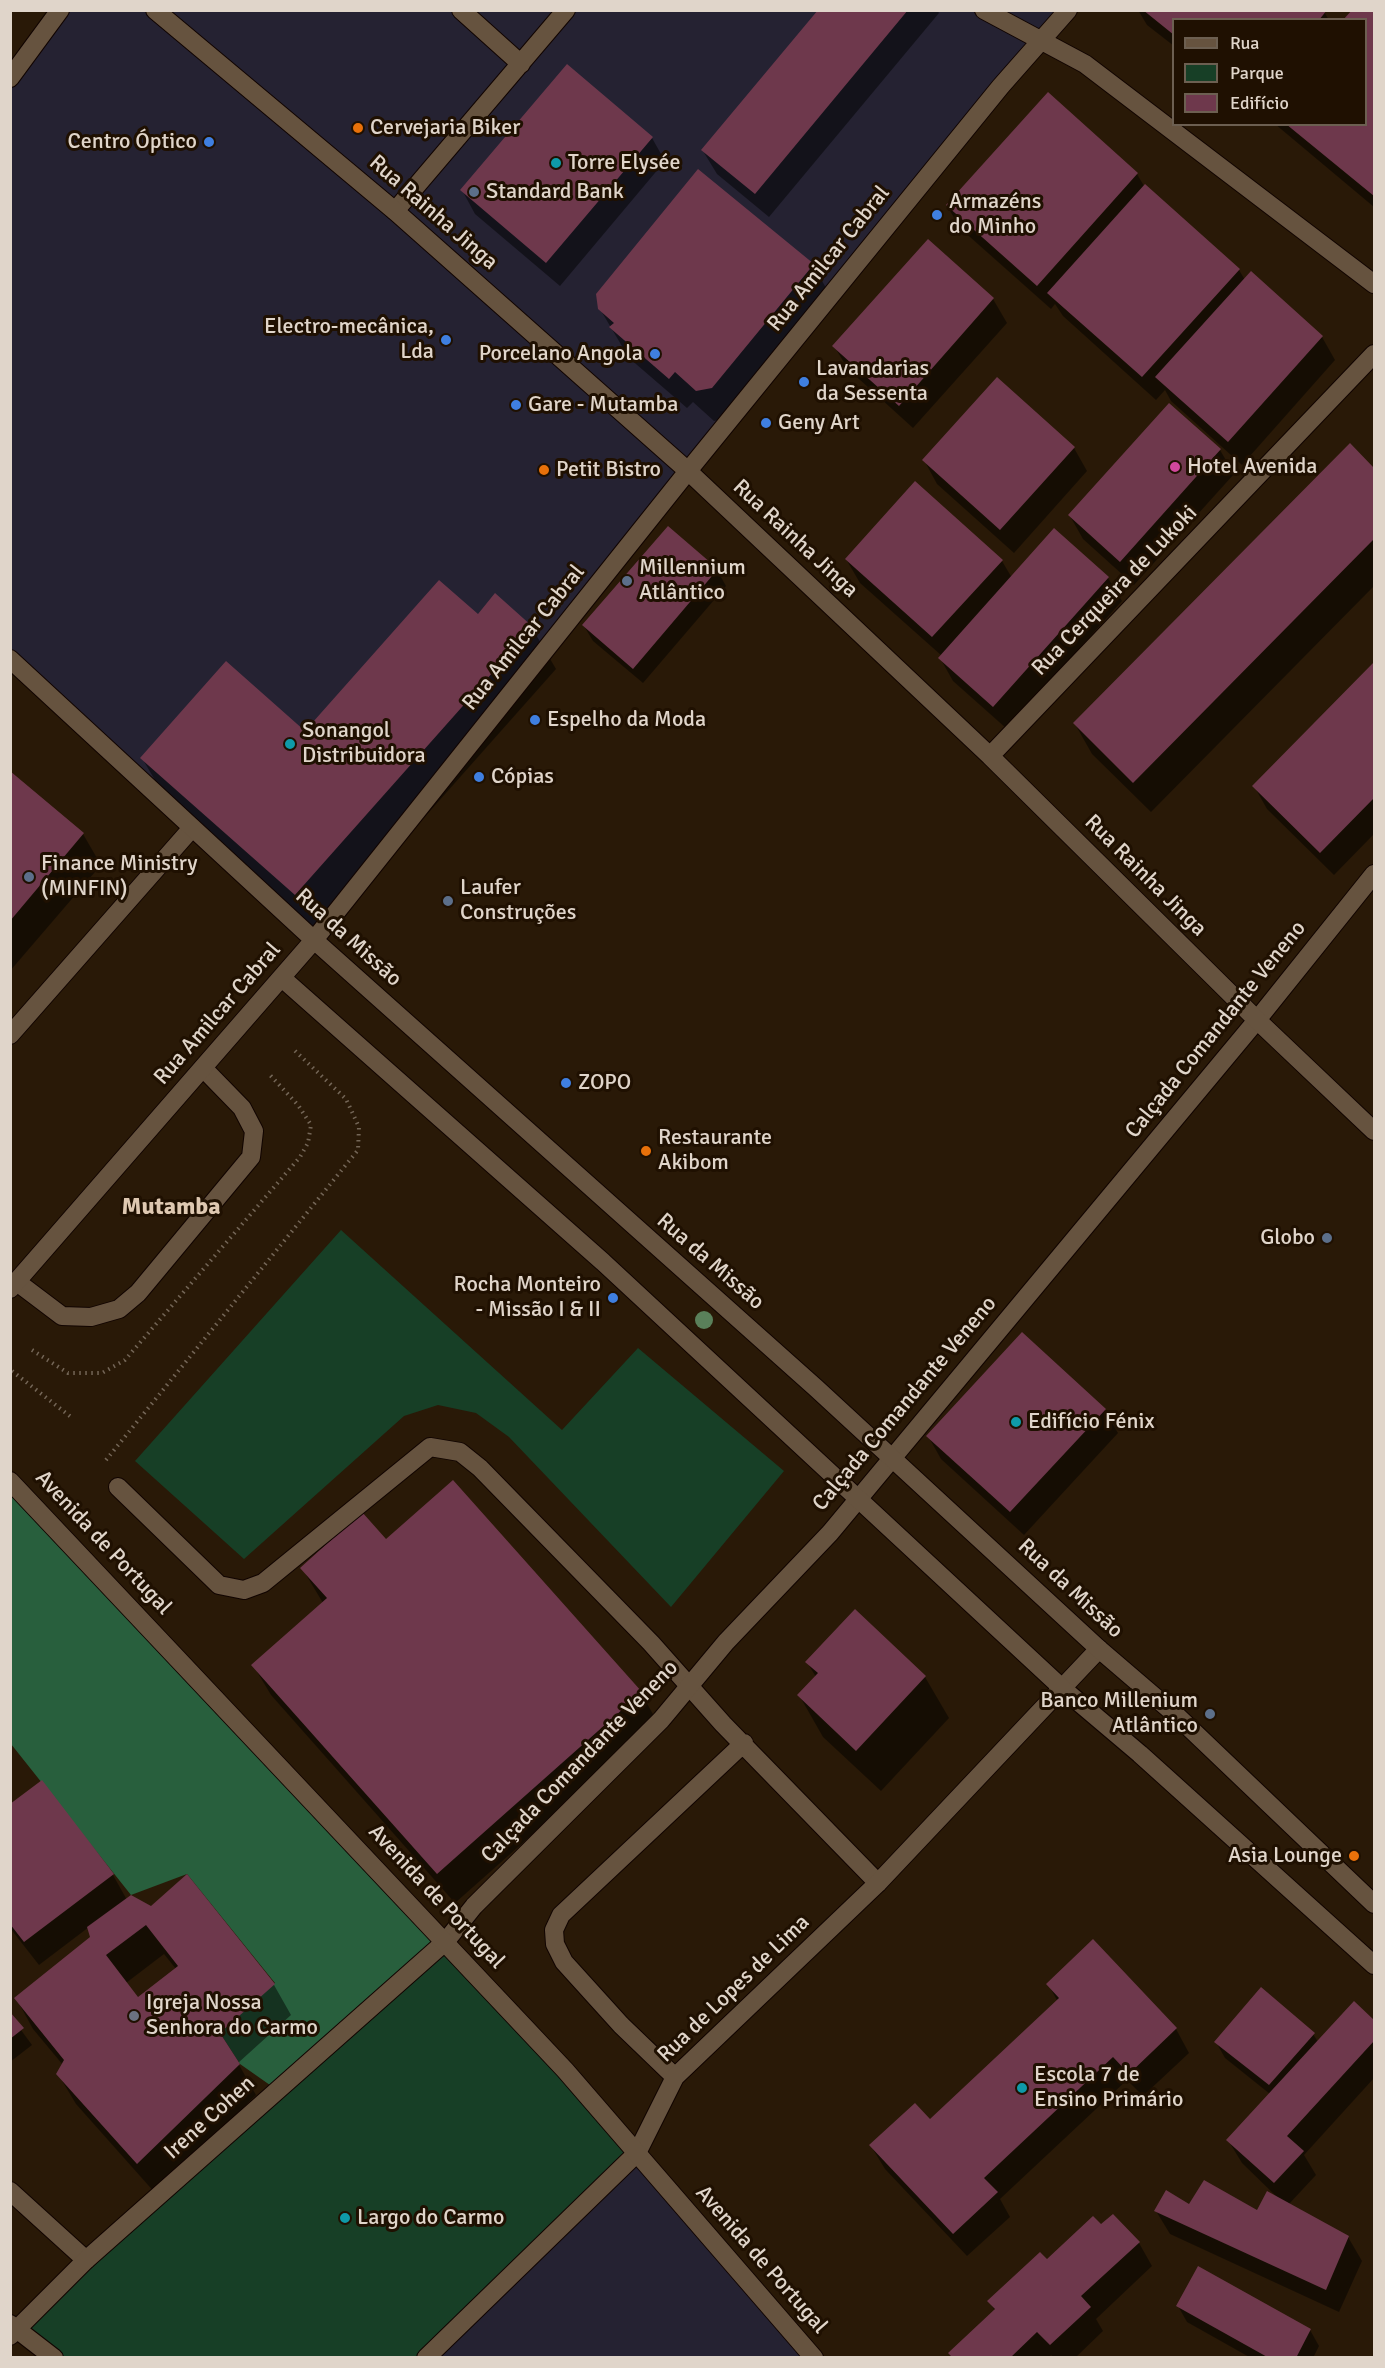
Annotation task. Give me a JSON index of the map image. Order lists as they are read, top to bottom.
{
  "streets": {
    "street": [
      "Rua Rainha Jinga",
      "Rua Amilcar Cabral",
      "Rua Cerqueira de Lukoki",
      "Rua da Missão",
      "Calçada Comandante Veneno",
      "Avenida de Portugal",
      "Rua de Lopes de Lima",
      "Irene Cohen"
    ]
  },
  "crossings": [
    ["Rua Rainha Jinga", "Rua Amilcar Cabral"],
    ["Rua Rainha Jinga", "Rua Cerqueira de Lukoki"],
    ["Rua Rainha Jinga", "Calçada Comandante Veneno"],
    ["Rua Amilcar Cabral", "Rua da Missão"],
    ["Rua da Missão", "Calçada Comandante Veneno"],
    ["Rua da Missão", "Rua de Lopes de Lima"],
    ["Calçada Comandante Veneno", "Avenida de Portugal"],
    ["Calçada Comandante Veneno", "Irene Cohen"],
    ["Avenida de Portugal", "Rua de Lopes de Lima"],
    ["Avenida de Portugal", "Irene Cohen"]
  ],
  "districts": ["Mutamba"],
  "places": [
    "Cervejaria Biker",
    "Centro Óptico",
    "Torre Elysée",
    "Standard Bank",
    "Armazéns do Minho",
    "Electro-mecânica, Lda",
    "Porcelano Angola",
    "Lavandarias da Sessenta",
    "Gare - Mutamba",
    "Geny Art",
    "Hotel Avenida",
    "Petit Bistro",
    "Millennium Atlântico",
    "Espelho da Moda",
    "Sonangol Distribuidora",
    "Cópias",
    "Finance Ministry (MINFIN)",
    "Laufer Construções",
    "ZOPO",
    "Restaurante Akibom",
    "Globo",
    "Rocha Monteiro - Missão I & II",
    "Edifício Fénix",
    "Banco Millenium Atlântico",
    "Asia Lounge",
    "Igreja Nossa Senhora do Carmo",
    "Escola 7 de Ensino Primário",
    "Largo do Carmo"
  ],
  "legend": ["Rua", "Parque", "Edifício"]
}
